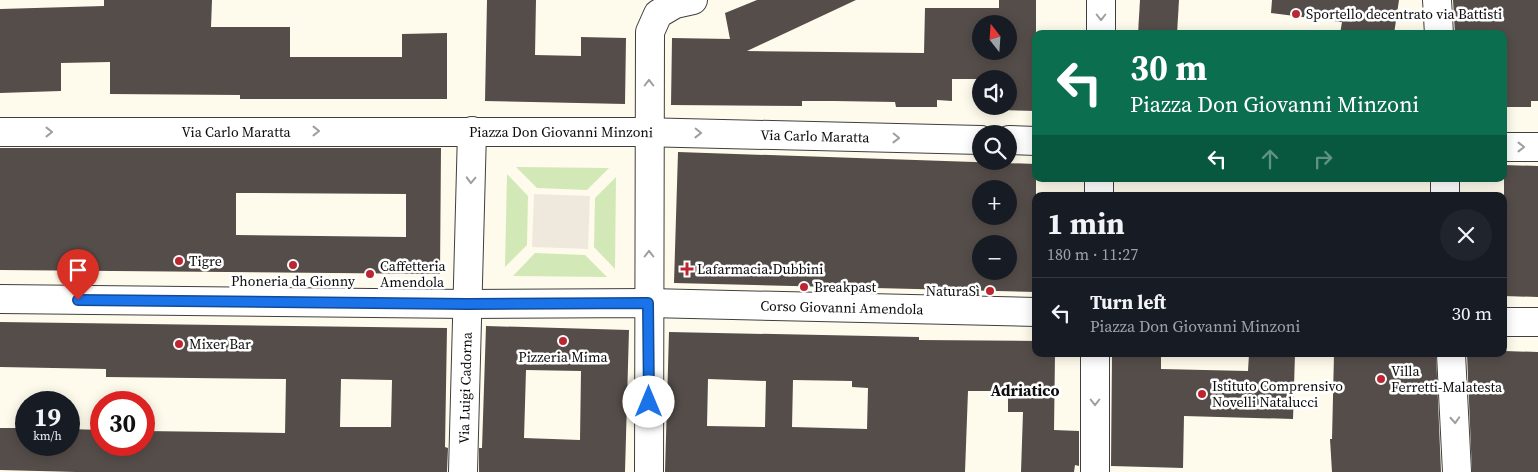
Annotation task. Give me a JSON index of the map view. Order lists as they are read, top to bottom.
{
  "streets": {
    "street": [
      "Via Carlo Maratta",
      "Piazza Don Giovanni Minzoni",
      "Corso Giovanni Amendola",
      "Via Luigi Cadorna"
    ]
  },
  "crossings": [
    ["Via Carlo Maratta", "Piazza Don Giovanni Minzoni"],
    ["Piazza Don Giovanni Minzoni", "Corso Giovanni Amendola"],
    ["Piazza Don Giovanni Minzoni", "Via Luigi Cadorna"]
  ],
  "districts": ["Adriatico"],
  "places": {
    "other": [
      "Sportello decentrato via Battisti",
      "Tigre",
      "Phoneria da Gionny",
      "Caffetteria Amendola",
      "Breakpast",
      "NaturaSì",
      "Pizzeria Mima",
      "Mixer Bar",
      "Villa Ferretti-Malatesta",
      "Istituto Comprensivo Novelli Natalucci"
    ],
    "health": ["Lafarmacia.Dubbini"]
  },
  "north": "top",
  "page": {
    "map_buttons": ["+", "−"],
    "turn": ["30 m", "Piazza Don Giovanni Minzoni"],
    "heading": ["1 min", "180 m · 11:27"],
    "list": [
      {
        "name": "Turn left",
        "note": "Piazza Don Giovanni Minzoni",
        "value": "30 m"
      }
    ],
    "speed": "19 km/h",
    "limit": "30"
  }
}
